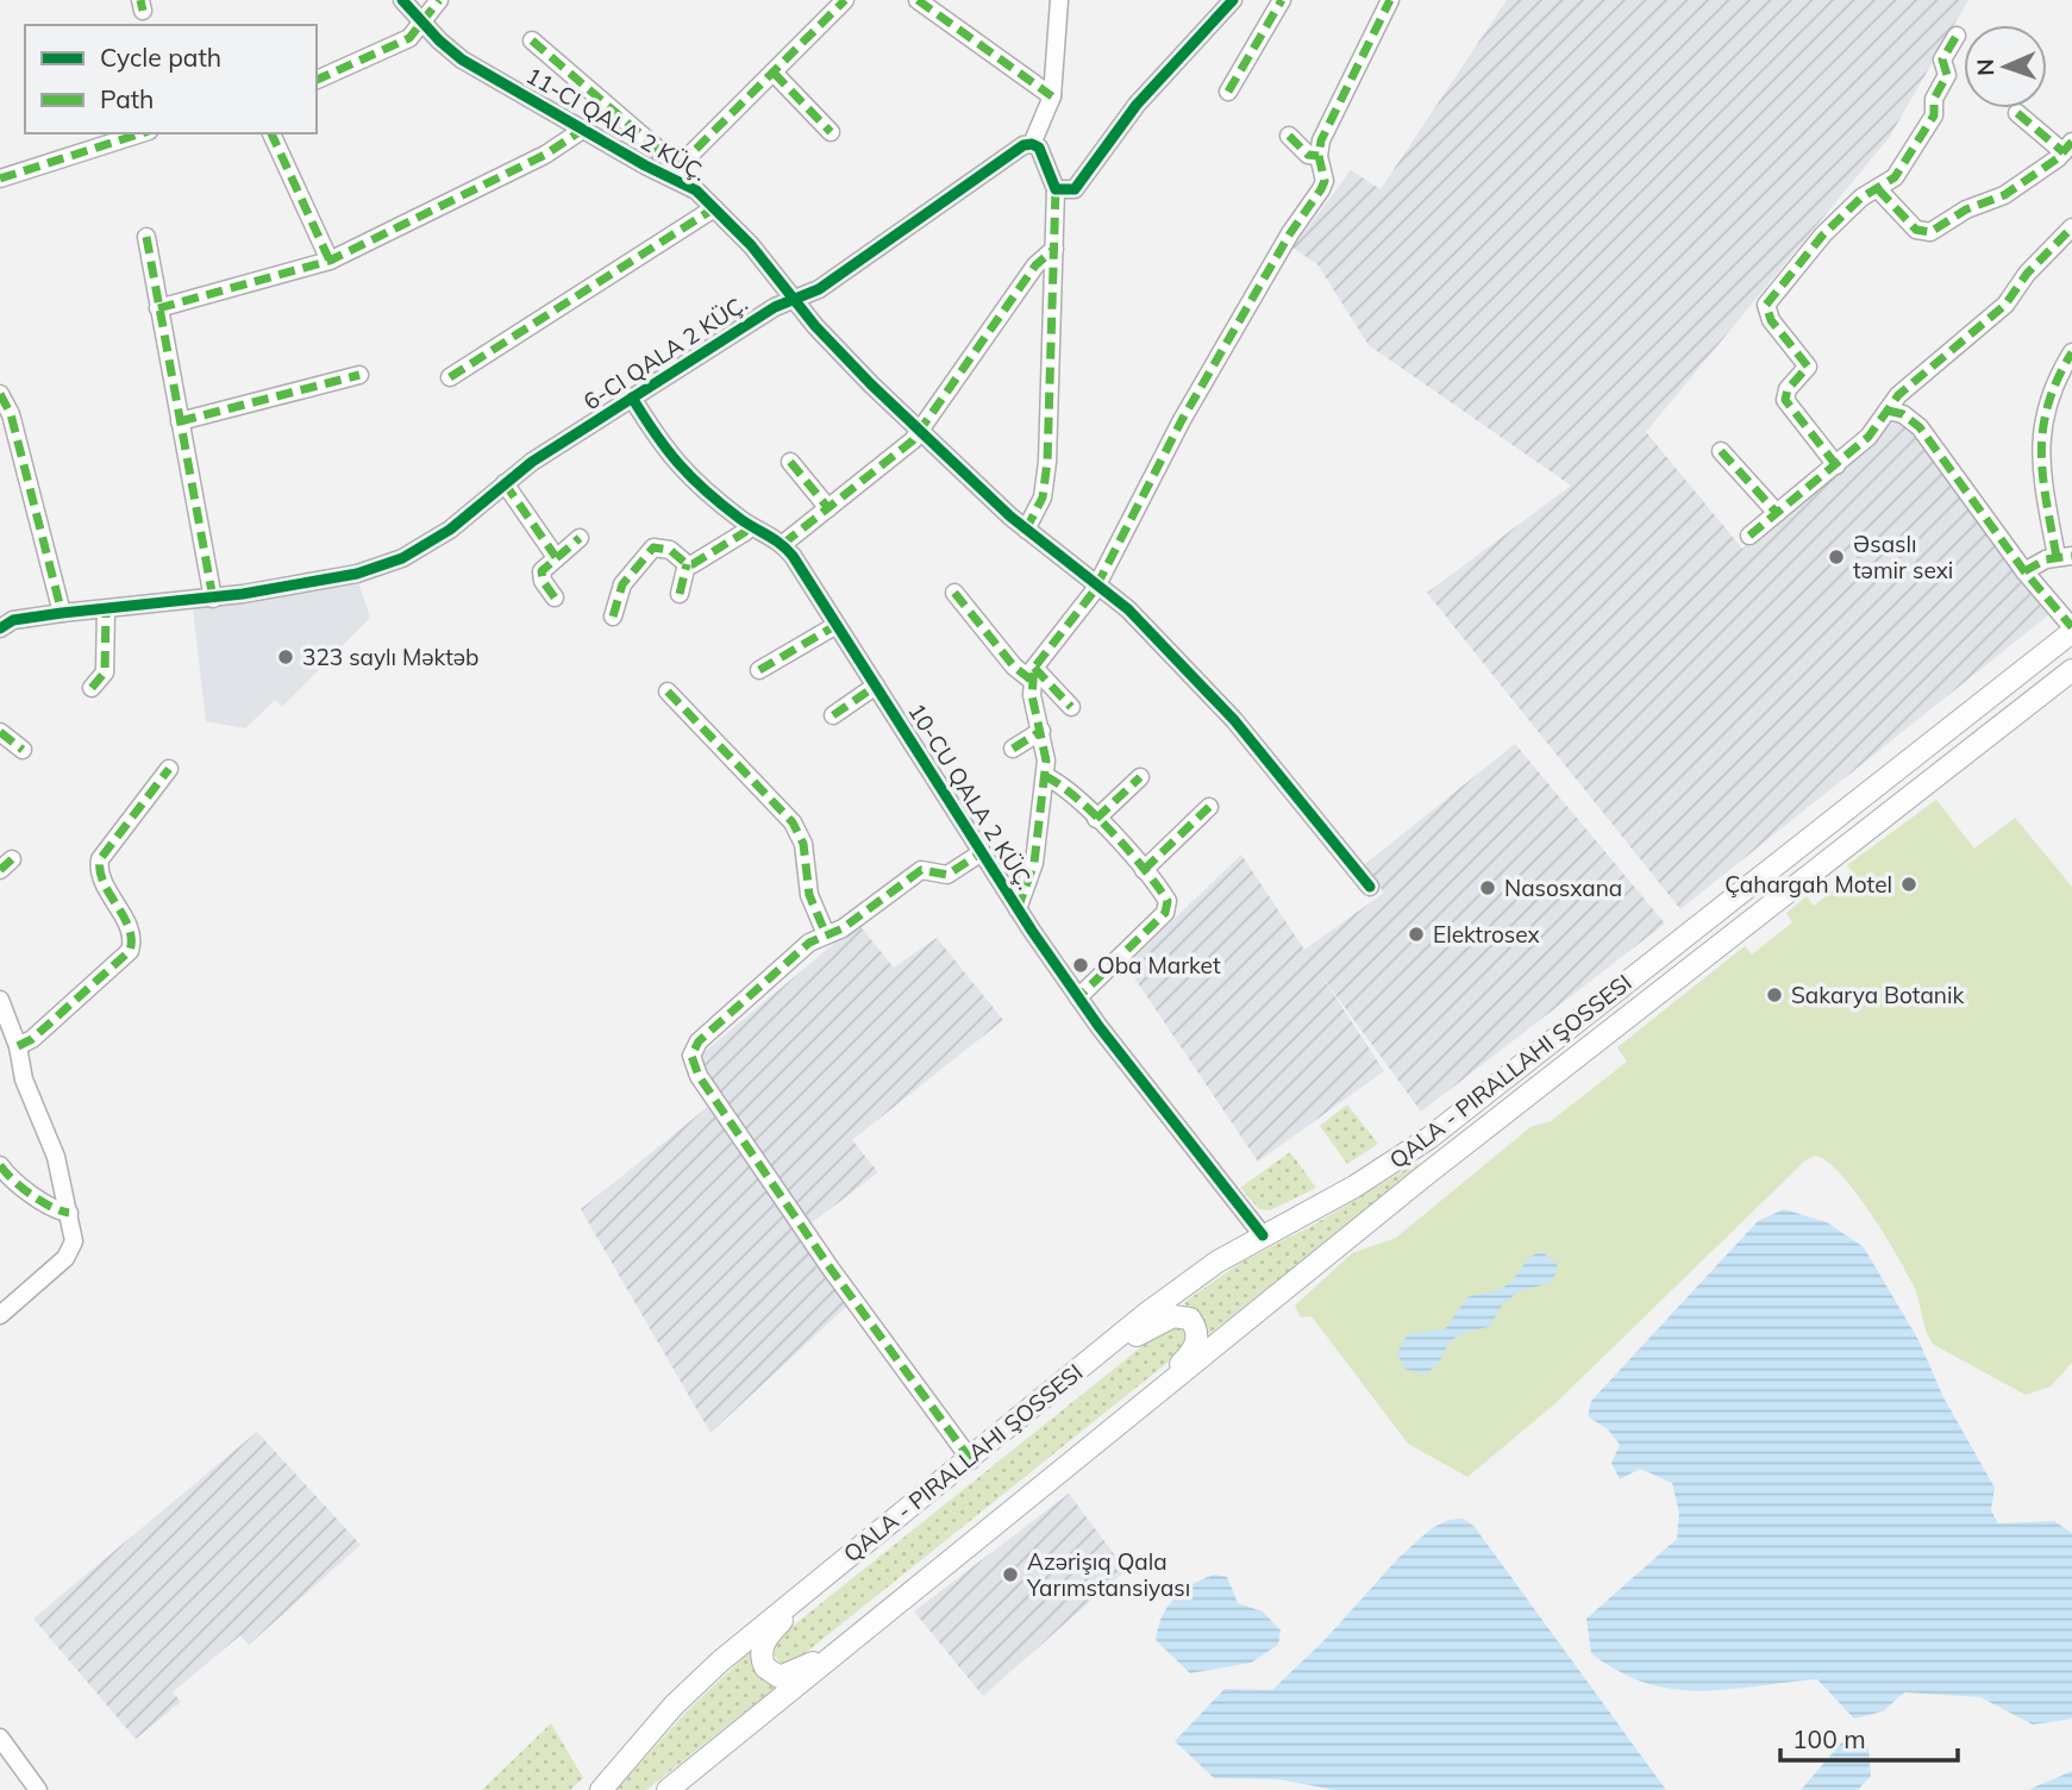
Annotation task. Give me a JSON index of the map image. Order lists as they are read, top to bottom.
{
  "streets": {
    "street": ["11-CI QALA 2 KÜÇ.", "10-CU QALA 2 KÜÇ."],
    "cycle path": ["6-CI QALA 2 KÜÇ."]
  },
  "places": [
    "Əsaslı təmir sexi",
    "323 saylı Məktəb",
    "Çahargah Motel",
    "Nasosxana",
    "Elektrosex",
    "Oba Market",
    "Sakarya Botanik",
    "Azərişıq Qala Yarımstansiyası"
  ],
  "legend": ["Cycle path", "Path"],
  "scale_bar": "100 m",
  "north": "left"
}
